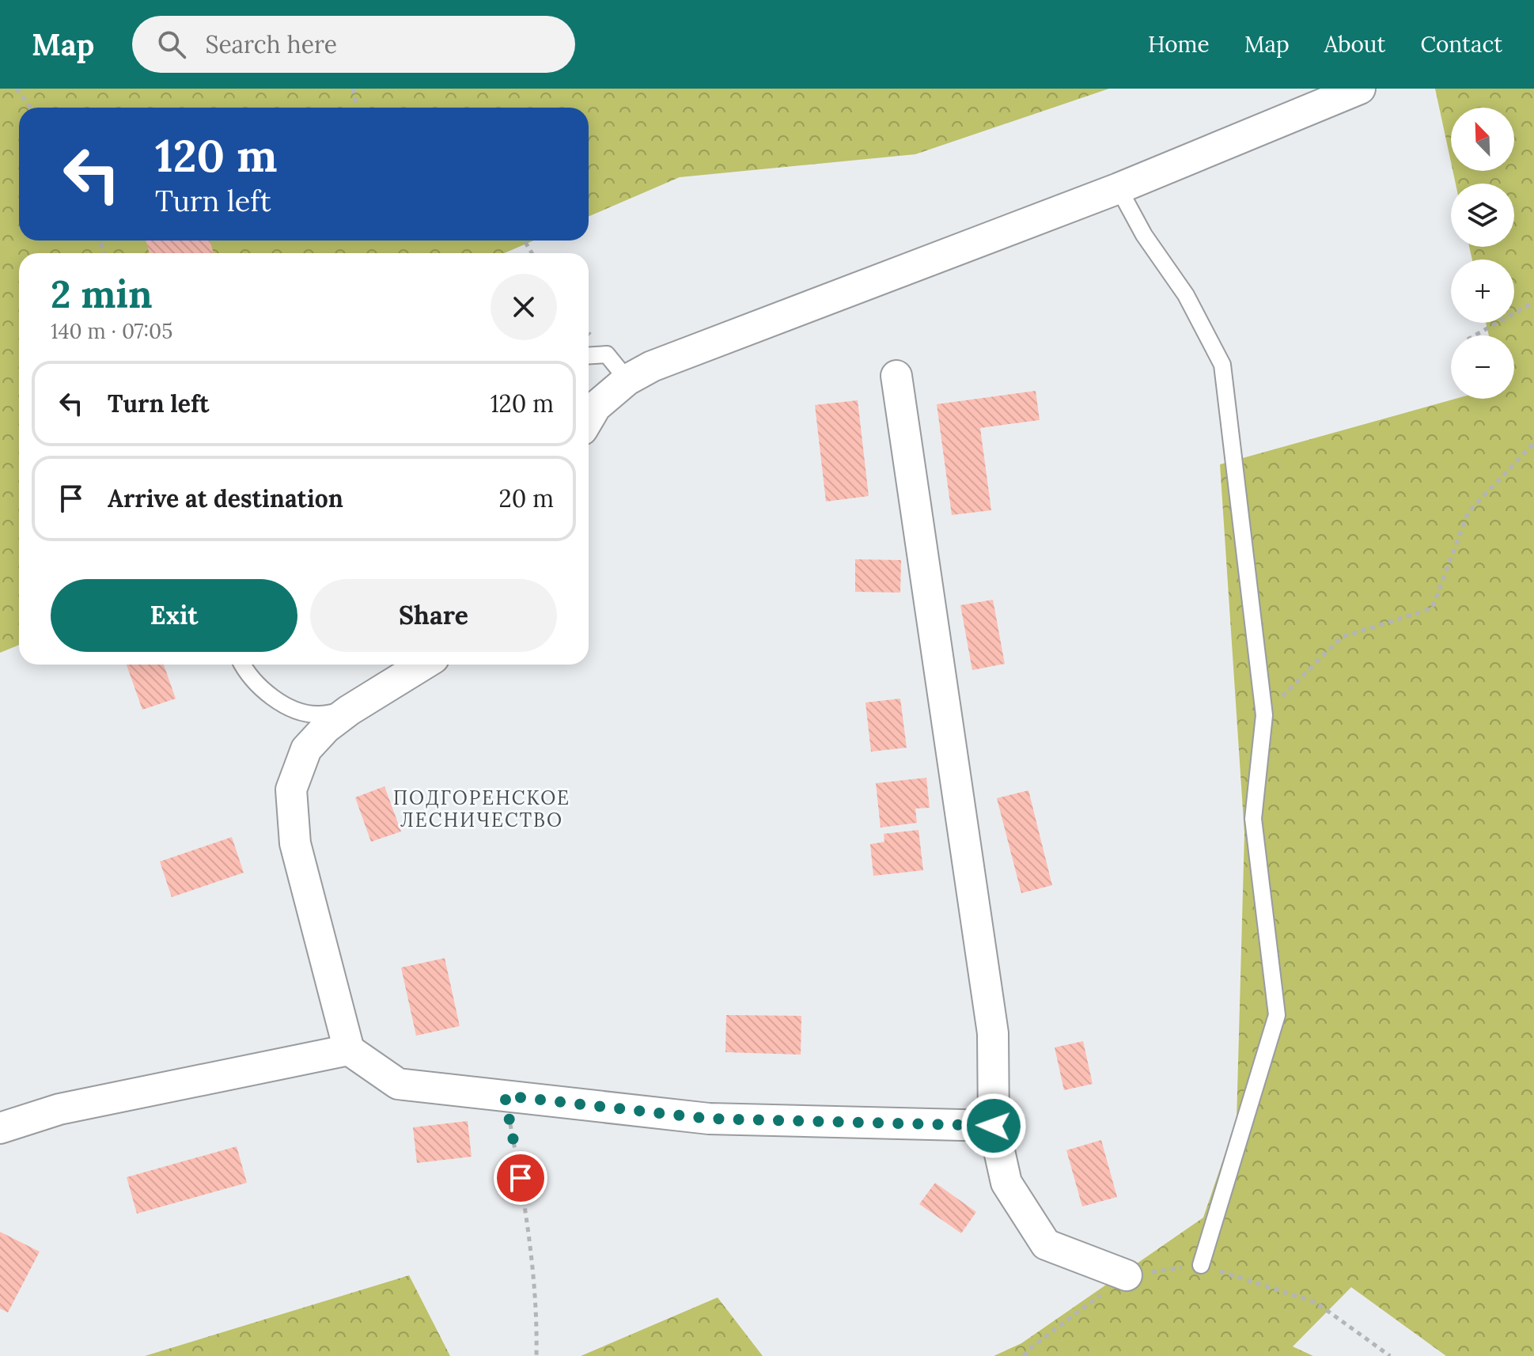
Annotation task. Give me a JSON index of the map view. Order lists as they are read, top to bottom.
{
  "districts": ["ПОДГОРЕНСКОЕ ЛЕСНИЧЕСТВО"],
  "north": "top left",
  "page": {
    "header": "Map",
    "search": "Search here",
    "nav": [
      "Home",
      "Map",
      "About",
      "Contact"
    ],
    "map_buttons": ["+", "−"],
    "turn": ["120 m", "Turn left"],
    "heading": ["2 min", "140 m · 07:05"],
    "list": [
      {
        "name": "Turn left",
        "value": "120 m"
      },
      {
        "name": "Arrive at destination",
        "value": "20 m"
      }
    ],
    "buttons": ["Exit", "Share"]
  }
}
